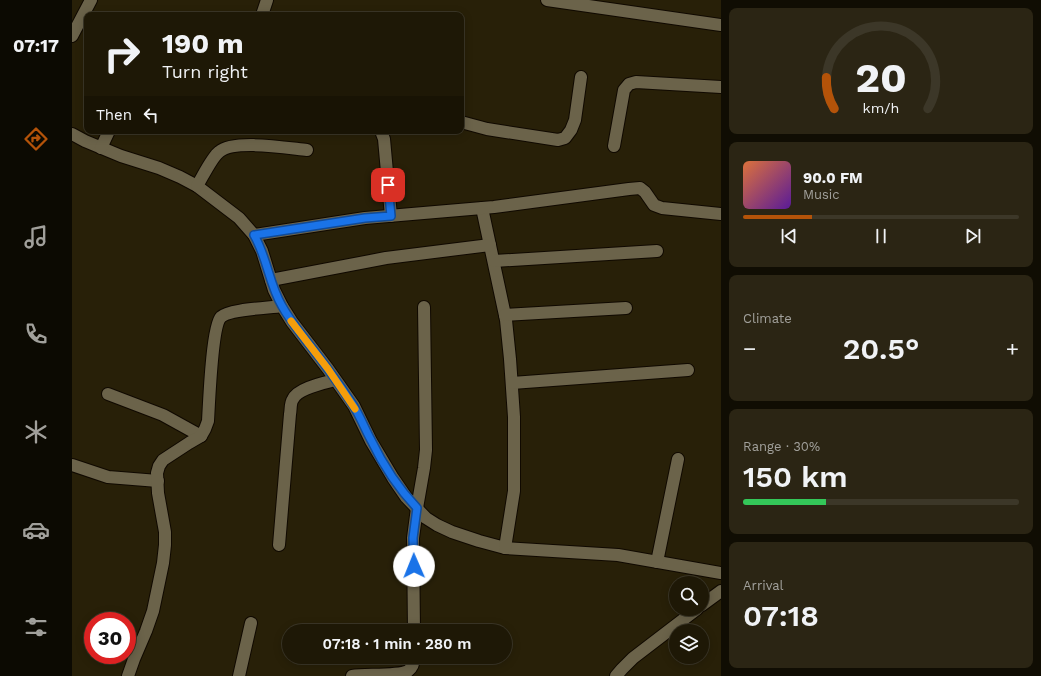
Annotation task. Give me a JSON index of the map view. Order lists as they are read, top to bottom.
{
  "page": {
    "tabs": "07:17",
    "turn": ["190 m", "Turn right"],
    "then": "Then",
    "song": ["90.0 FM", "Music"],
    "tile": [
      "Climate",
      ["Range · 30%", "150 km"],
      ["Arrival", "07:18"]
    ],
    "heat": ["−", "20.5°", "+"],
    "limit": "30",
    "trip": "07:18 · 1 min · 280 m",
    "gauge": ["20", "km/h"]
  }
}
